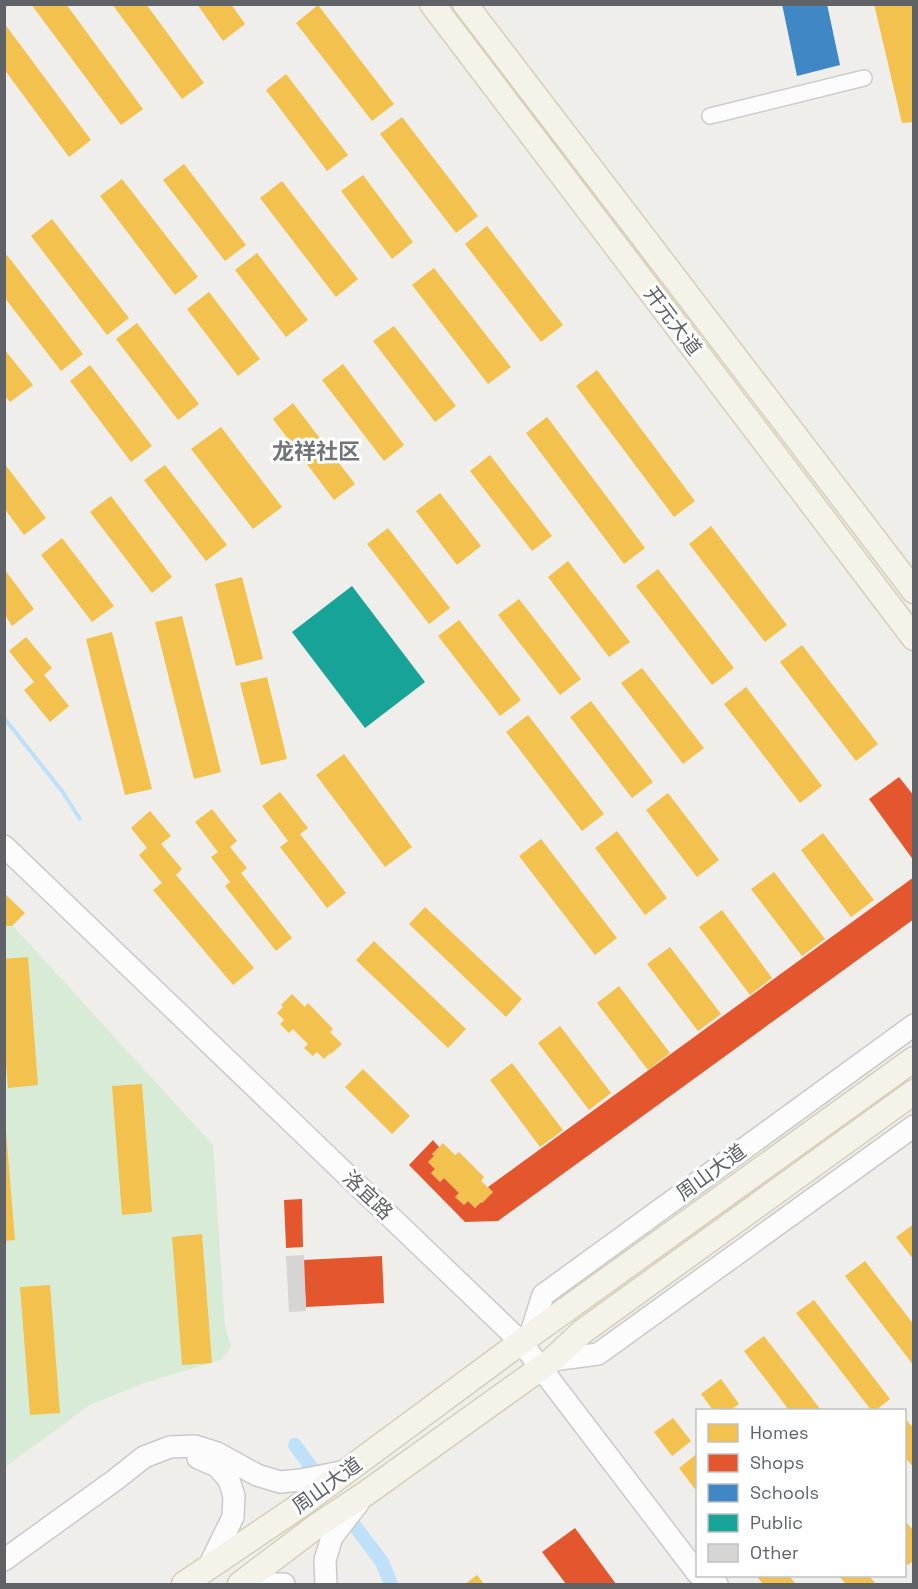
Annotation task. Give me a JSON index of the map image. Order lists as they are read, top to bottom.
{
  "streets": {
    "main road": ["开元大道", "周山大道"],
    "street": ["洛宜路"]
  },
  "crossings": [
    ["周山大道", "洛宜路"]
  ],
  "districts": ["龙祥社区"],
  "legend": [
    "Homes",
    "Shops",
    "Schools",
    "Public",
    "Other"
  ]
}
